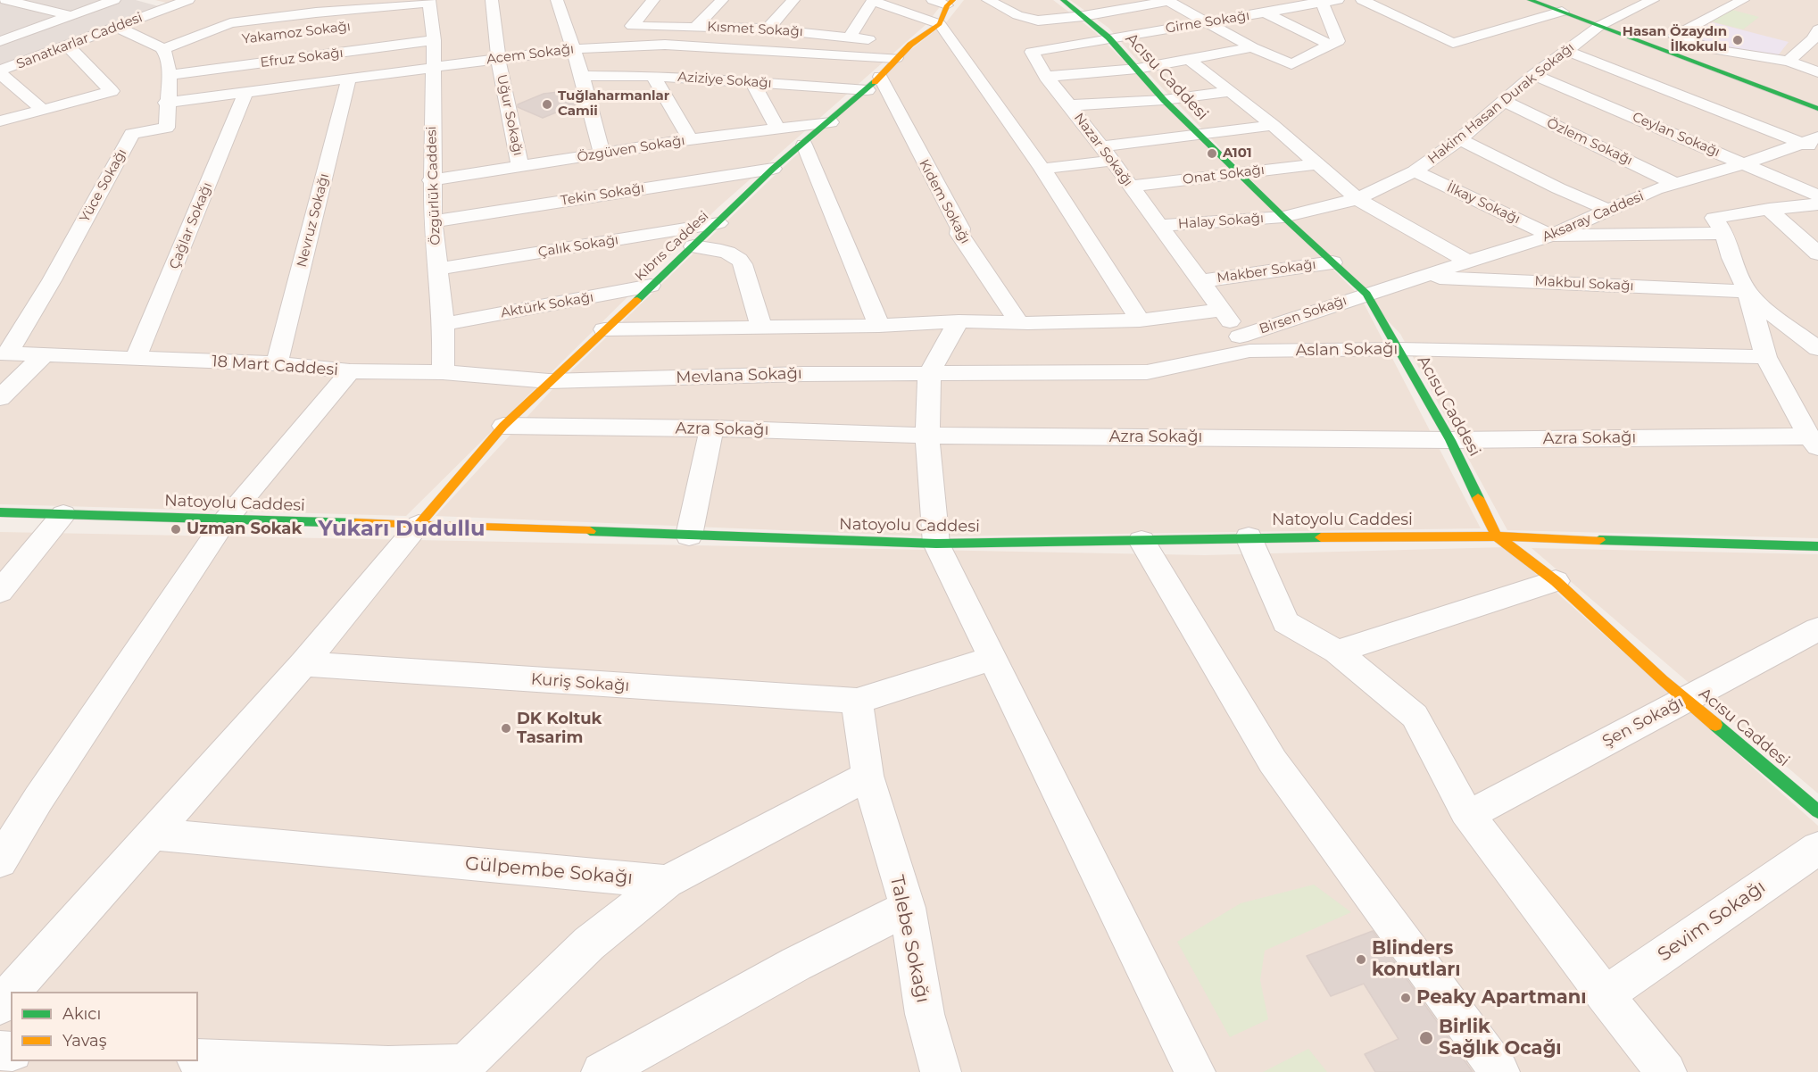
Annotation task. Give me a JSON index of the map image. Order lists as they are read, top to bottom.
{
  "streets": {
    "street": [
      "Girne Sokağı",
      "Kısmet Sokağı",
      "Yakamoz Sokağı",
      "Sanatkarlar Caddesi",
      "Acem Sokağı",
      "Efruz Sokağı",
      "Acısu Caddesi",
      "Aziziye Sokağı",
      "Hakim Hasan Durak Sokağı",
      "Uğur Sokağı",
      "Ceylan Sokağı",
      "Özlem Sokağı",
      "Özgüven Sokağı",
      "Nazar Sokağı",
      "Onat Sokağı",
      "Yüce Sokağı",
      "Özgürlük Caddesi",
      "Tekin Sokağı",
      "Kıdem Sokağı",
      "İlkay Sokağı",
      "Aksaray Caddesi",
      "Nevruz Sokağı",
      "Halay Sokağı",
      "Çağlar Sokağı",
      "Çalık Sokağı",
      "Kıbrıs Caddesi",
      "Makber Sokağı",
      "Makbul Sokağı",
      "Aktürk Sokağı",
      "Birsen Sokağı",
      "Aslan Sokağı",
      "18 Mart Caddesi",
      "Mevlana Sokağı",
      "Azra Sokağı",
      "Natoyolu Caddesi",
      "Kuriş Sokağı",
      "Şen Sokağı",
      "Gülpembe Sokağı",
      "Sevim Sokağı",
      "Talebe Sokağı"
    ]
  },
  "crossings": [
    ["Girne Sokağı", "Acısu Caddesi"],
    ["Girne Sokağı", "Nazar Sokağı"],
    ["Kısmet Sokağı", "Kıbrıs Caddesi"],
    ["Yakamoz Sokağı", "Yüce Sokağı"],
    ["Acem Sokağı", "Uğur Sokağı"],
    ["Acem Sokağı", "Yüce Sokağı"],
    ["Acem Sokağı", "Özgürlük Caddesi"],
    ["Acem Sokağı", "Nevruz Sokağı"],
    ["Acem Sokağı", "Çağlar Sokağı"],
    ["Acem Sokağı", "Kıbrıs Caddesi"],
    ["Efruz Sokağı", "Yüce Sokağı"],
    ["Efruz Sokağı", "Özgürlük Caddesi"],
    ["Acısu Caddesi", "Hakim Hasan Durak Sokağı"],
    ["Acısu Caddesi", "Nazar Sokağı"],
    ["Acısu Caddesi", "Onat Sokağı"],
    ["Acısu Caddesi", "Aksaray Caddesi"],
    ["Acısu Caddesi", "Halay Sokağı"],
    ["Acısu Caddesi", "Makber Sokağı"],
    ["Acısu Caddesi", "Birsen Sokağı"],
    ["Acısu Caddesi", "Aslan Sokağı"],
    ["Acısu Caddesi", "Azra Sokağı"],
    ["Acısu Caddesi", "Natoyolu Caddesi"],
    ["Acısu Caddesi", "Şen Sokağı"],
    ["Aziziye Sokağı", "Kıbrıs Caddesi"],
    ["Hakim Hasan Durak Sokağı", "Ceylan Sokağı"],
    ["Hakim Hasan Durak Sokağı", "Özlem Sokağı"],
    ["Hakim Hasan Durak Sokağı", "İlkay Sokağı"],
    ["Hakim Hasan Durak Sokağı", "Halay Sokağı"],
    ["Uğur Sokağı", "Özgüven Sokağı"],
    ["Ceylan Sokağı", "Aksaray Caddesi"],
    ["Özlem Sokağı", "Aksaray Caddesi"],
    ["Özgüven Sokağı", "Özgürlük Caddesi"],
    ["Özgüven Sokağı", "Kıbrıs Caddesi"],
    ["Nazar Sokağı", "Onat Sokağı"],
    ["Nazar Sokağı", "Halay Sokağı"],
    ["Nazar Sokağı", "Makber Sokağı"],
    ["Nazar Sokağı", "Birsen Sokağı"],
    ["Nazar Sokağı", "Aslan Sokağı"],
    ["Yüce Sokağı", "18 Mart Caddesi"],
    ["Özgürlük Caddesi", "Tekin Sokağı"],
    ["Özgürlük Caddesi", "Çalık Sokağı"],
    ["Özgürlük Caddesi", "Aktürk Sokağı"],
    ["Özgürlük Caddesi", "18 Mart Caddesi"],
    ["Tekin Sokağı", "Kıbrıs Caddesi"],
    ["Kıdem Sokağı", "Kıbrıs Caddesi"],
    ["İlkay Sokağı", "Aksaray Caddesi"],
    ["Aksaray Caddesi", "Makbul Sokağı"],
    ["Aksaray Caddesi", "Birsen Sokağı"],
    ["Nevruz Sokağı", "18 Mart Caddesi"],
    ["Çağlar Sokağı", "18 Mart Caddesi"],
    ["Çalık Sokağı", "Kıbrıs Caddesi"],
    ["Kıbrıs Caddesi", "Aktürk Sokağı"],
    ["Kıbrıs Caddesi", "18 Mart Caddesi"],
    ["Kıbrıs Caddesi", "Mevlana Sokağı"],
    ["Kıbrıs Caddesi", "Azra Sokağı"],
    ["Kıbrıs Caddesi", "Natoyolu Caddesi"],
    ["Birsen Sokağı", "Aslan Sokağı"],
    ["Aslan Sokağı", "Mevlana Sokağı"],
    ["18 Mart Caddesi", "Mevlana Sokağı"],
    ["Kuriş Sokağı", "Talebe Sokağı"]
  ],
  "districts": ["Yukarı Dudullu"],
  "places": [
    "Hasan Özaydın İlkokulu",
    "Tuğlaharmanlar Camii",
    "A101",
    "Uzman Sokak",
    "DK Koltuk Tasarim",
    "Blinders konutları",
    "Peaky Apartmanı",
    "Birlik Sağlık Ocağı"
  ],
  "legend": ["Akıcı", "Yavaş"]
}
